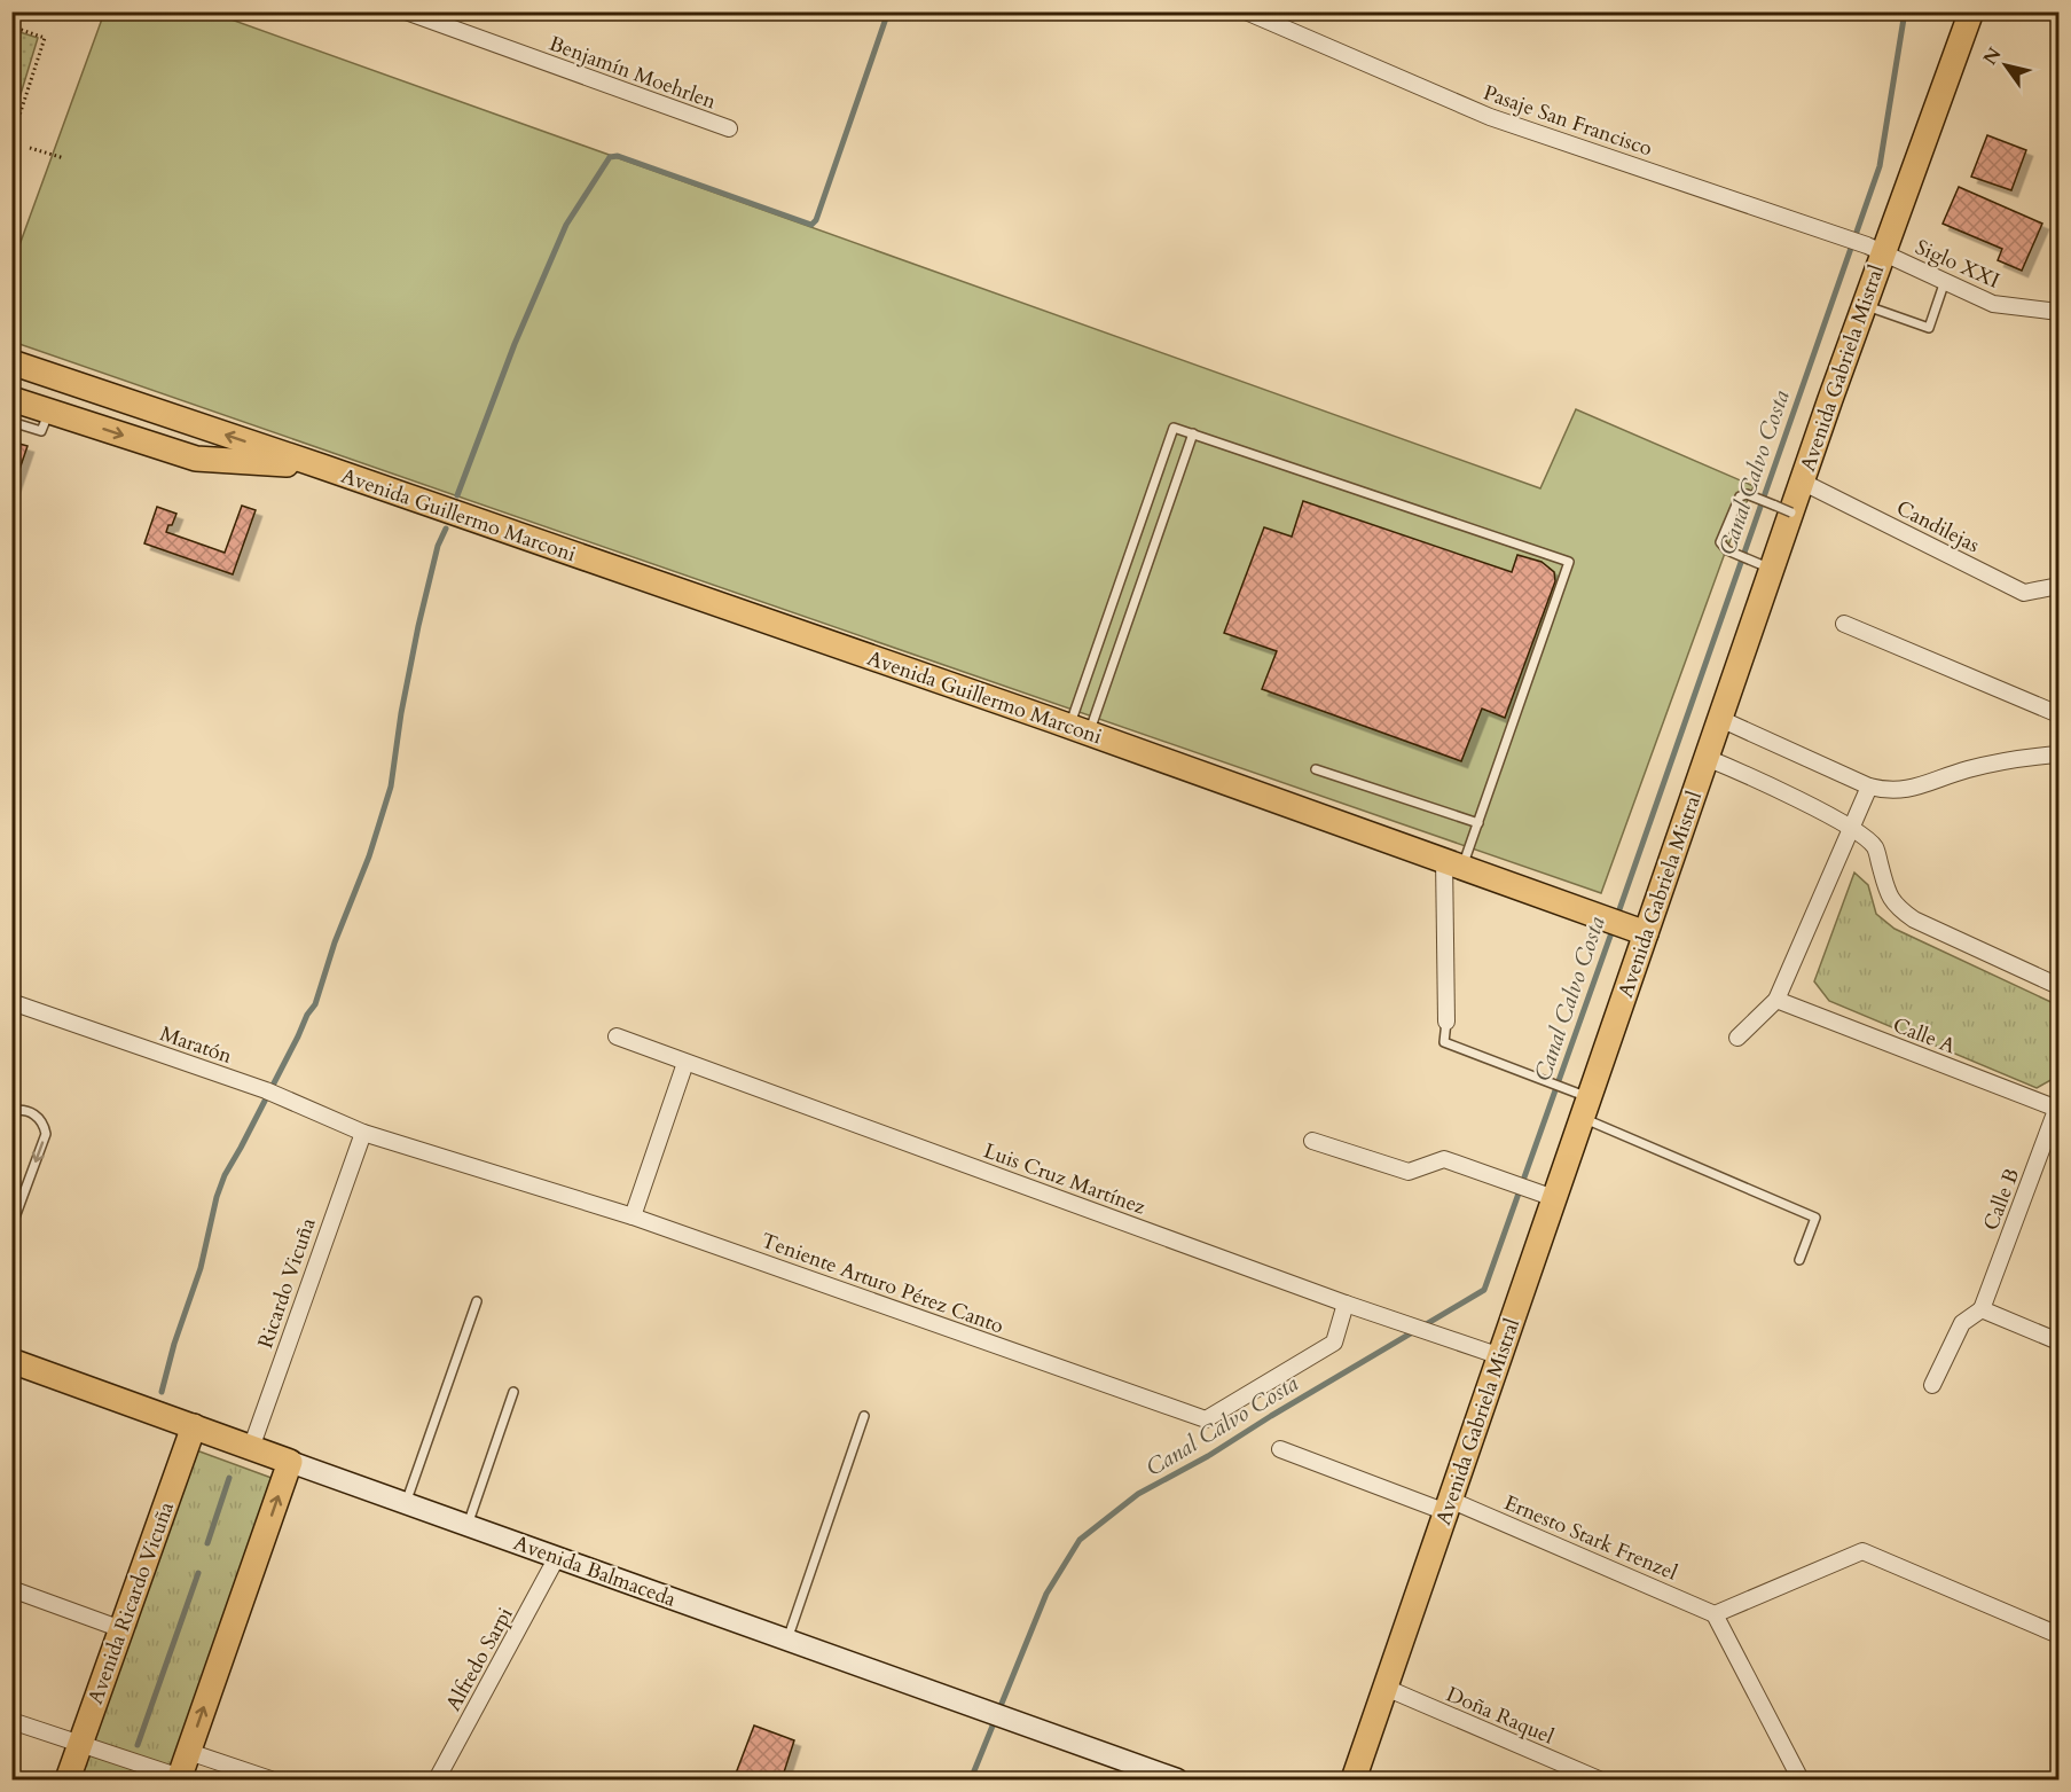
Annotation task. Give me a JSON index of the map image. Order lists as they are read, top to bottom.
{
  "streets": {
    "main road": [
      "Avenida Gabriela Mistral",
      "Avenida Guillermo Marconi",
      "Avenida Balmaceda",
      "Avenida Ricardo Vicuña"
    ],
    "street": [
      "Benjamín Moehrlen",
      "Pasaje San Francisco",
      "Siglo XXI",
      "Candilejas",
      "Calle A",
      "Maratón",
      "Luis Cruz Martínez",
      "Calle B",
      "Ricardo Vicuña",
      "Teniente Arturo Pérez Canto",
      "Ernesto Stark Frenzel",
      "Alfredo Sarpi",
      "Doña Raquel"
    ]
  },
  "crossings": [
    ["Pasaje San Francisco", "Siglo XXI"],
    ["Pasaje San Francisco", "Avenida Gabriela Mistral"],
    ["Siglo XXI", "Avenida Gabriela Mistral"],
    ["Avenida Gabriela Mistral", "Avenida Guillermo Marconi"],
    ["Avenida Gabriela Mistral", "Candilejas"],
    ["Avenida Gabriela Mistral", "Luis Cruz Martínez"],
    ["Avenida Gabriela Mistral", "Ernesto Stark Frenzel"],
    ["Avenida Gabriela Mistral", "Doña Raquel"],
    ["Calle A", "Calle B"],
    ["Maratón", "Ricardo Vicuña"],
    ["Maratón", "Teniente Arturo Pérez Canto"],
    ["Luis Cruz Martínez", "Teniente Arturo Pérez Canto"],
    ["Ricardo Vicuña", "Teniente Arturo Pérez Canto"],
    ["Ricardo Vicuña", "Avenida Balmaceda"],
    ["Avenida Balmaceda", "Avenida Ricardo Vicuña"],
    ["Avenida Balmaceda", "Alfredo Sarpi"]
  ],
  "water": ["Canal Calvo Costa"],
  "north": "top left"
}
